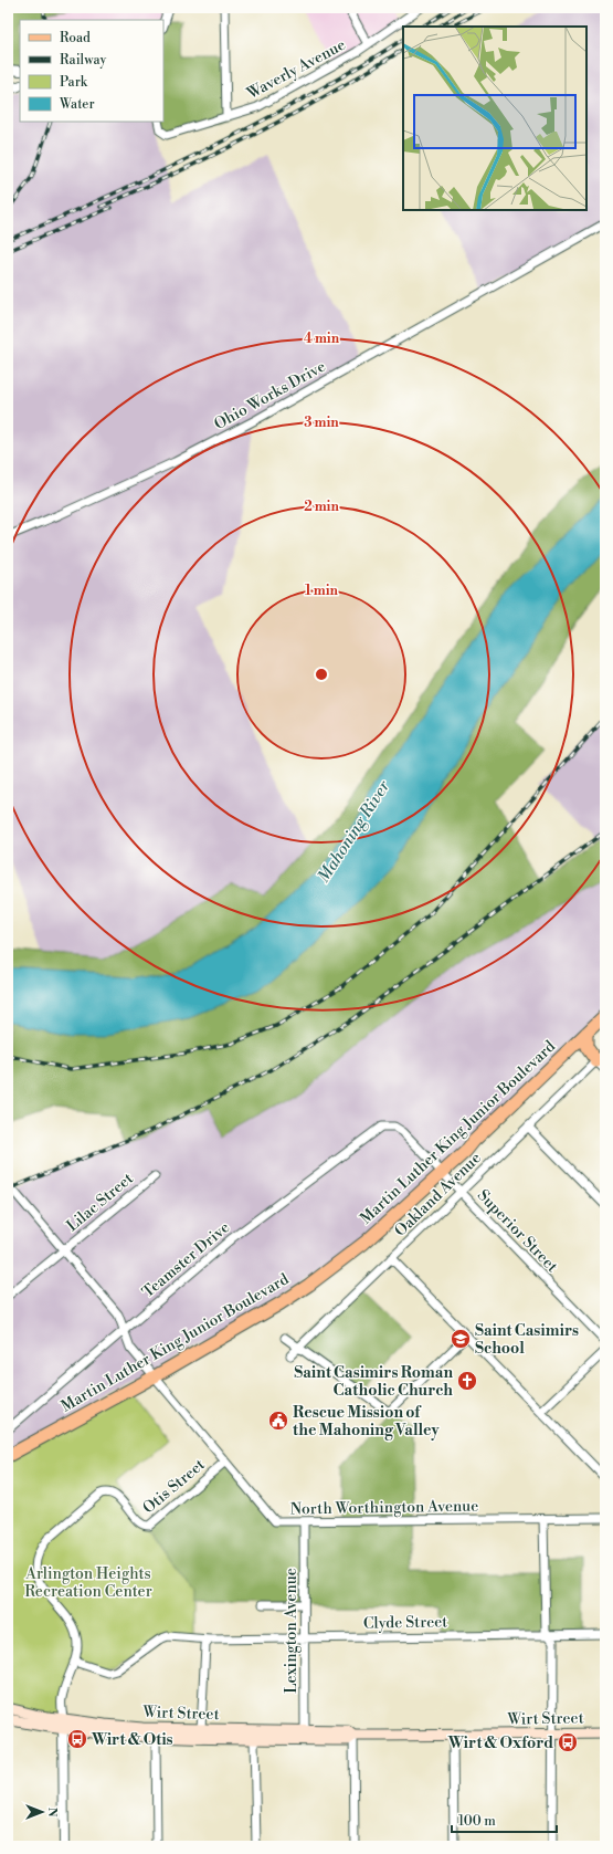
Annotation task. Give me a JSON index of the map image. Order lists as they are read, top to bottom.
{
  "streets": {
    "main road": ["Martin Luther King Junior Boulevard", "Wirt Street"],
    "street": [
      "Waverly Avenue",
      "Ohio Works Drive",
      "Oakland Avenue",
      "Lilac Street",
      "Superior Street",
      "Teamster Drive",
      "Otis Street",
      "North Worthington Avenue",
      "Clyde Street",
      "Lexington Avenue"
    ]
  },
  "crossings": [
    ["Martin Luther King Junior Boulevard", "Superior Street"],
    ["Martin Luther King Junior Boulevard", "North Worthington Avenue"],
    ["Oakland Avenue", "Superior Street"],
    ["Lilac Street", "North Worthington Avenue"],
    ["Superior Street", "Teamster Drive"],
    ["Teamster Drive", "North Worthington Avenue"],
    ["Otis Street", "North Worthington Avenue"],
    ["Otis Street", "Clyde Street"],
    ["Otis Street", "Wirt Street"],
    ["North Worthington Avenue", "Lexington Avenue"],
    ["Clyde Street", "Lexington Avenue"],
    ["Lexington Avenue", "Wirt Street"]
  ],
  "water": ["Mahoning River"],
  "parks": ["Arlington Heights Recreation Center"],
  "places": {
    "school or university": ["Saint Casimirs School"],
    "church": ["Saint Casimirs Roman Catholic Church"],
    "public building": ["Rescue Mission of the Mahoning Valley"],
    "bus stop": ["Wirt & Otis", "Wirt & Oxford"]
  },
  "legend": [
    "Road",
    "Railway",
    "Park",
    "Water"
  ],
  "scale_bar": "100 m",
  "north": "right",
  "rings": [
    "4 min",
    "3 min",
    "2 min",
    "1 min"
  ]
}
